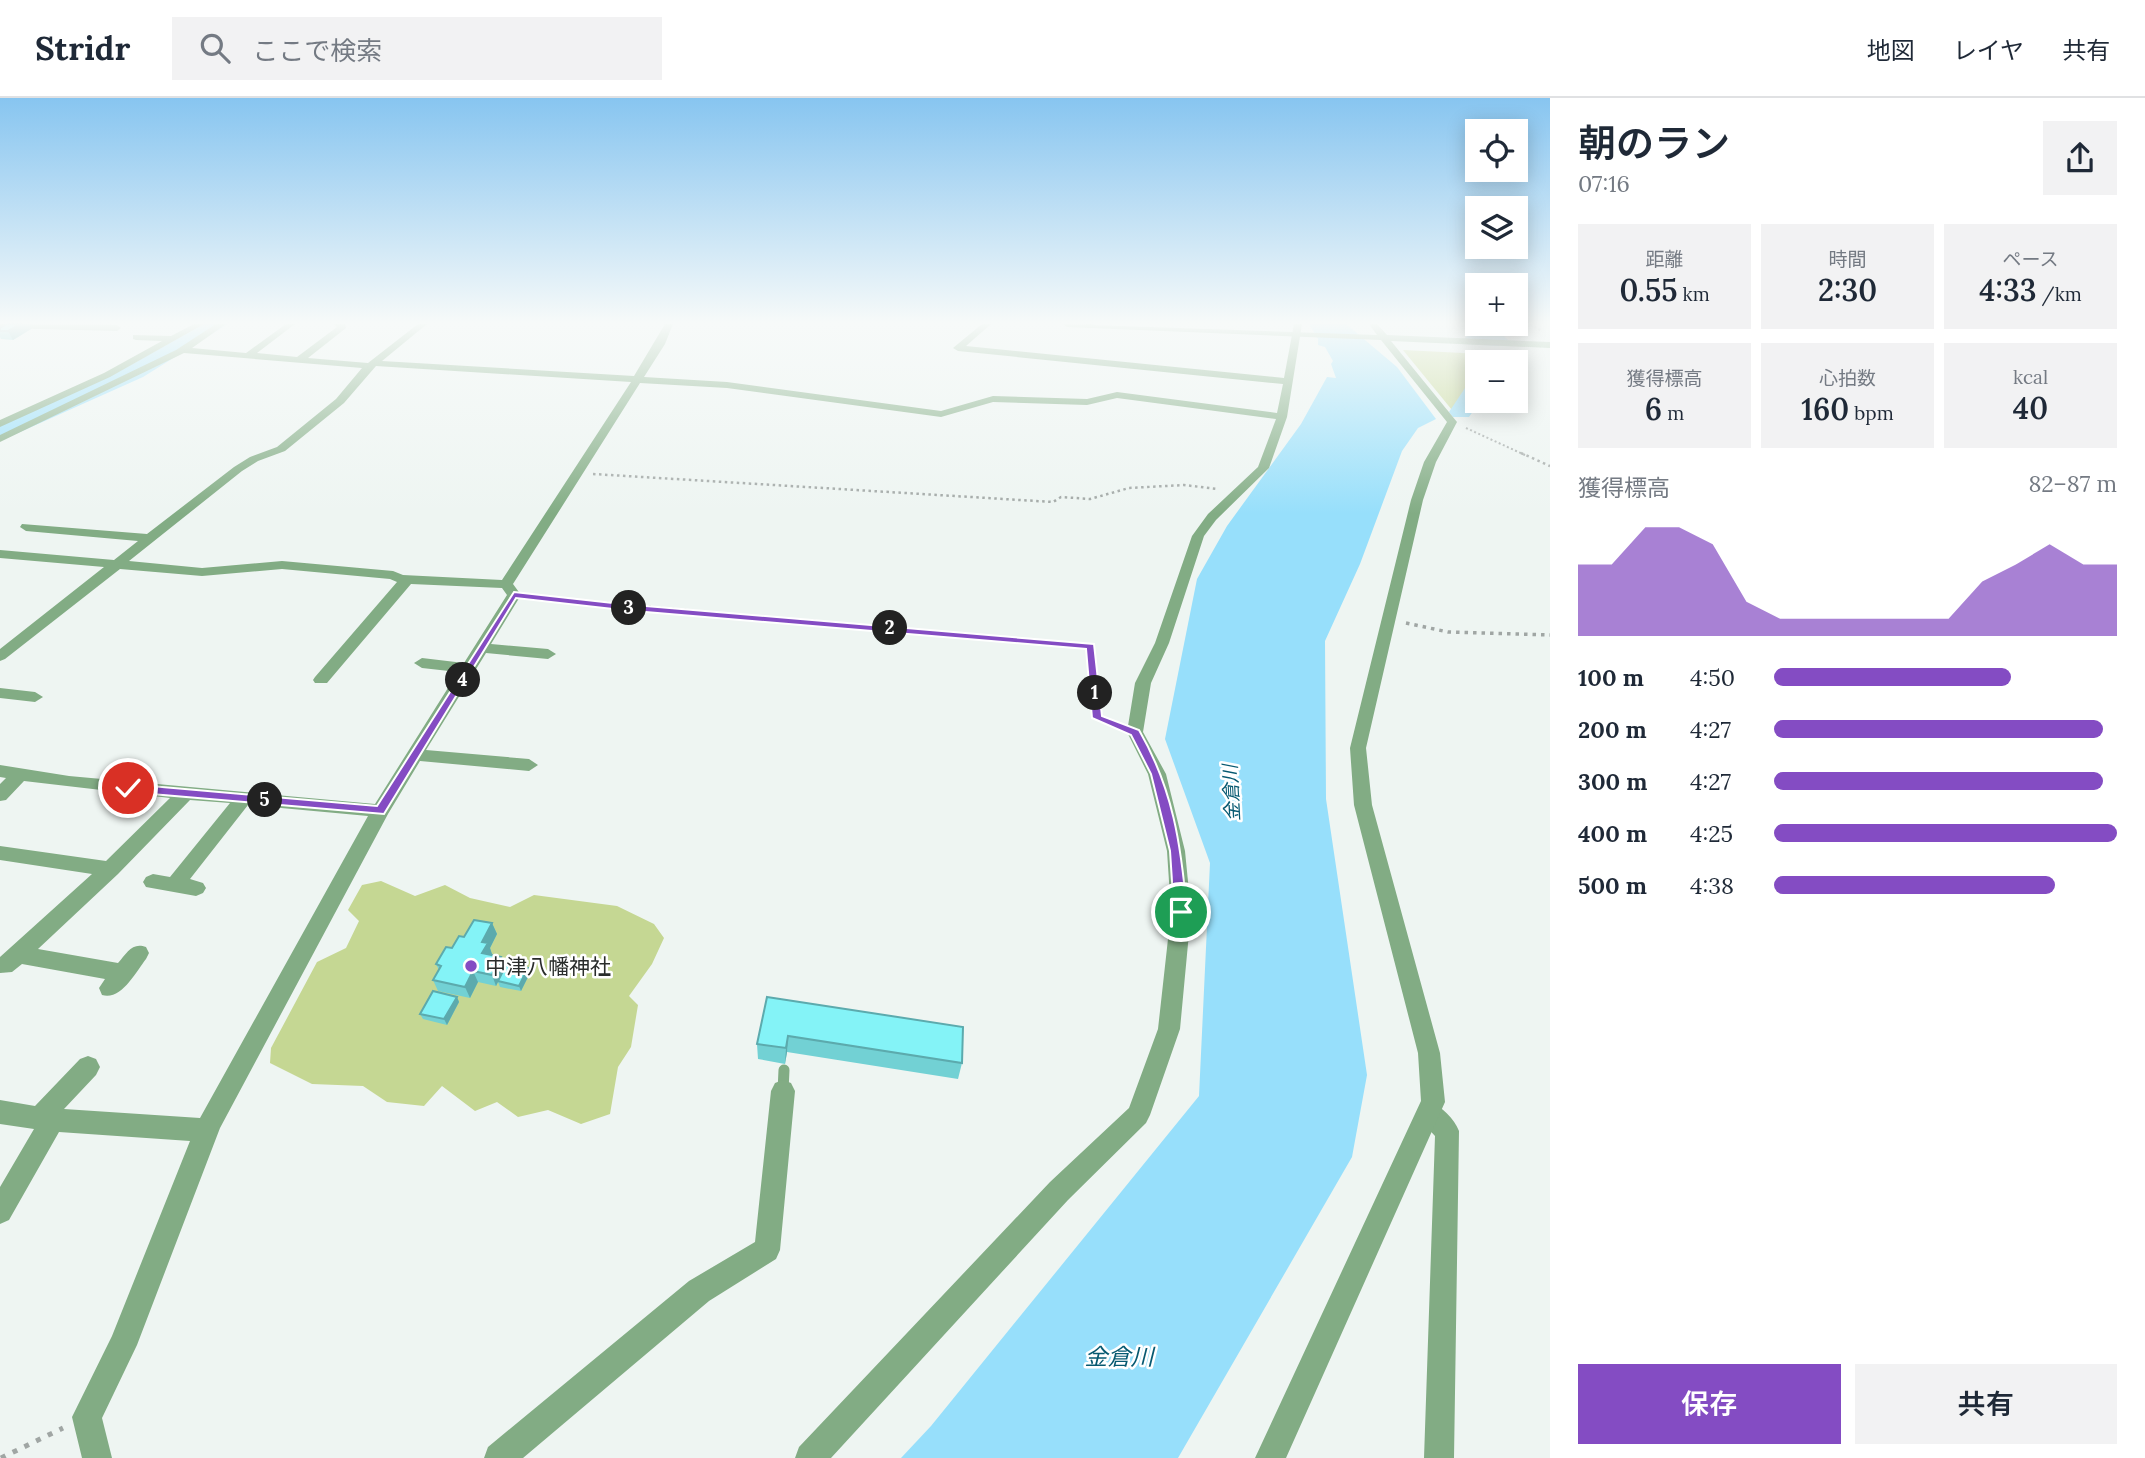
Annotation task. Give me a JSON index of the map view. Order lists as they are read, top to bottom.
{
  "water": ["金倉川"],
  "places": ["中津八幡神社"],
  "page": {
    "header": "Stridr",
    "search": "ここで検索",
    "nav": ["地図", "レイヤ", "共有"],
    "heading": ["朝のラン", "07:16"],
    "map_buttons": ["+", "−"],
    "stats": [
      ["距離", "0.55 km"],
      ["時間", "2:30"],
      ["ペース", "4:33 /km"],
      ["獲得標高", "6 m"],
      ["心拍数", "160 bpm"],
      ["kcal", "40"]
    ],
    "chart": ["獲得標高", "82–87 m"],
    "pins": [
      "3",
      "2",
      "4",
      "1",
      "5"
    ],
    "list": [
      {
        "name": "100 m",
        "note": "4:50"
      },
      {
        "name": "200 m",
        "note": "4:27"
      },
      {
        "name": "300 m",
        "note": "4:27"
      },
      {
        "name": "400 m",
        "note": "4:25"
      },
      {
        "name": "500 m",
        "note": "4:38"
      }
    ],
    "buttons": ["保存", "共有"]
  }
}
